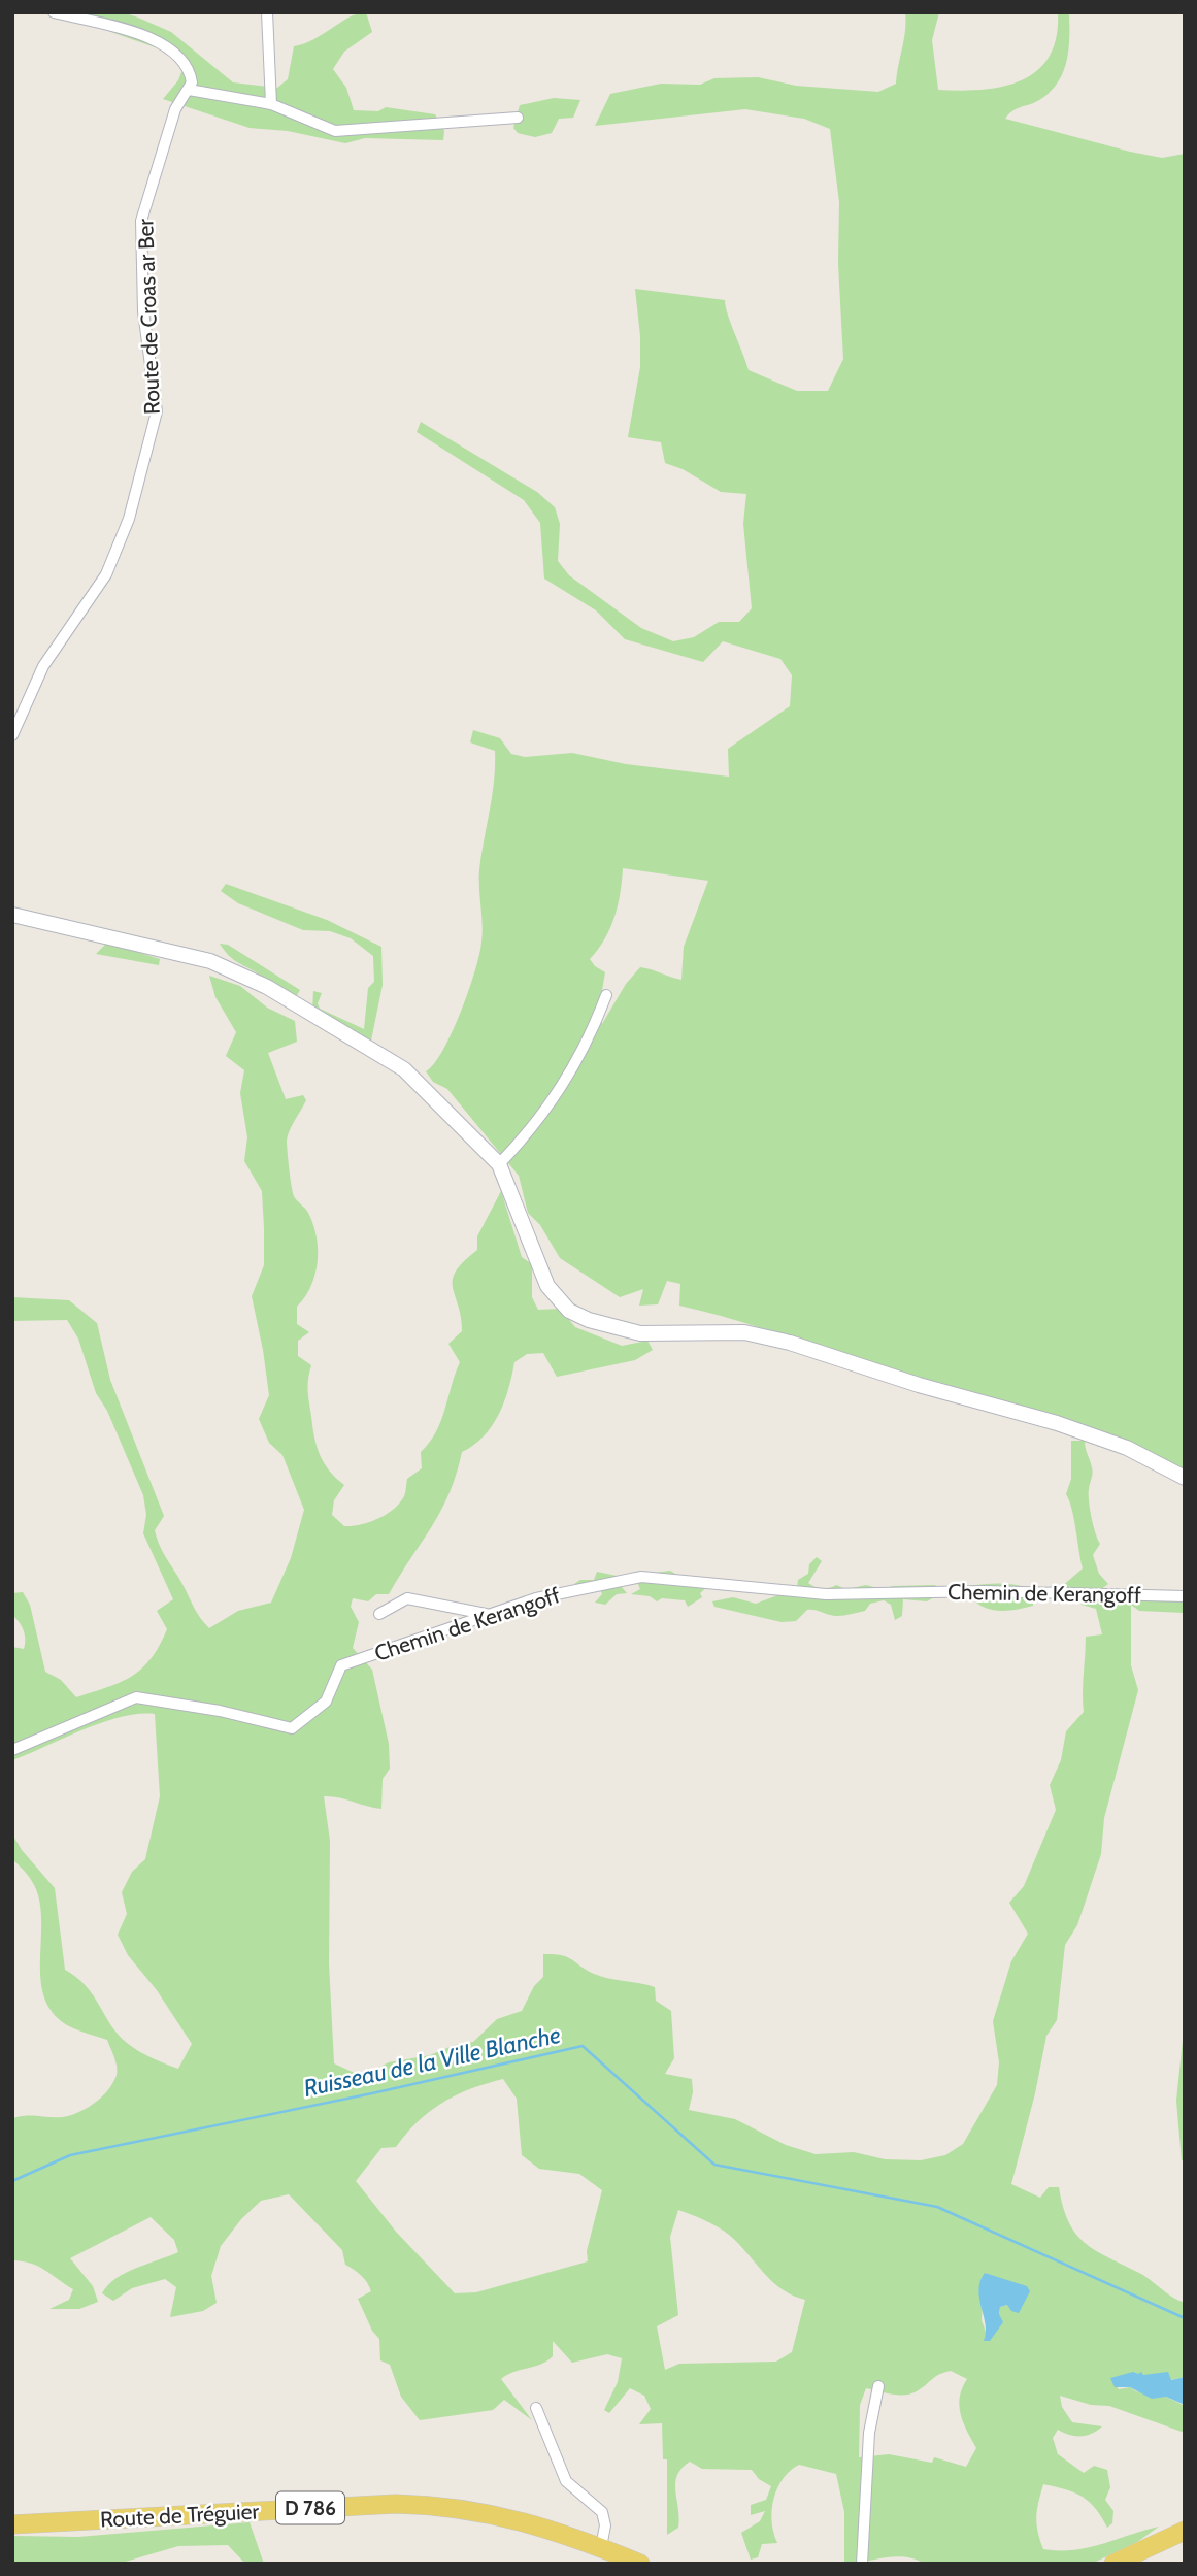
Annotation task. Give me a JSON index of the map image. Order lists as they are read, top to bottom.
{
  "streets": {
    "main road": ["D 786", "Route de Tréguier"],
    "street": ["Route de Croas ar Ber", "Chemin de Kerangoff"]
  },
  "water": ["Ruisseau de la Ville Blanche"]
}
